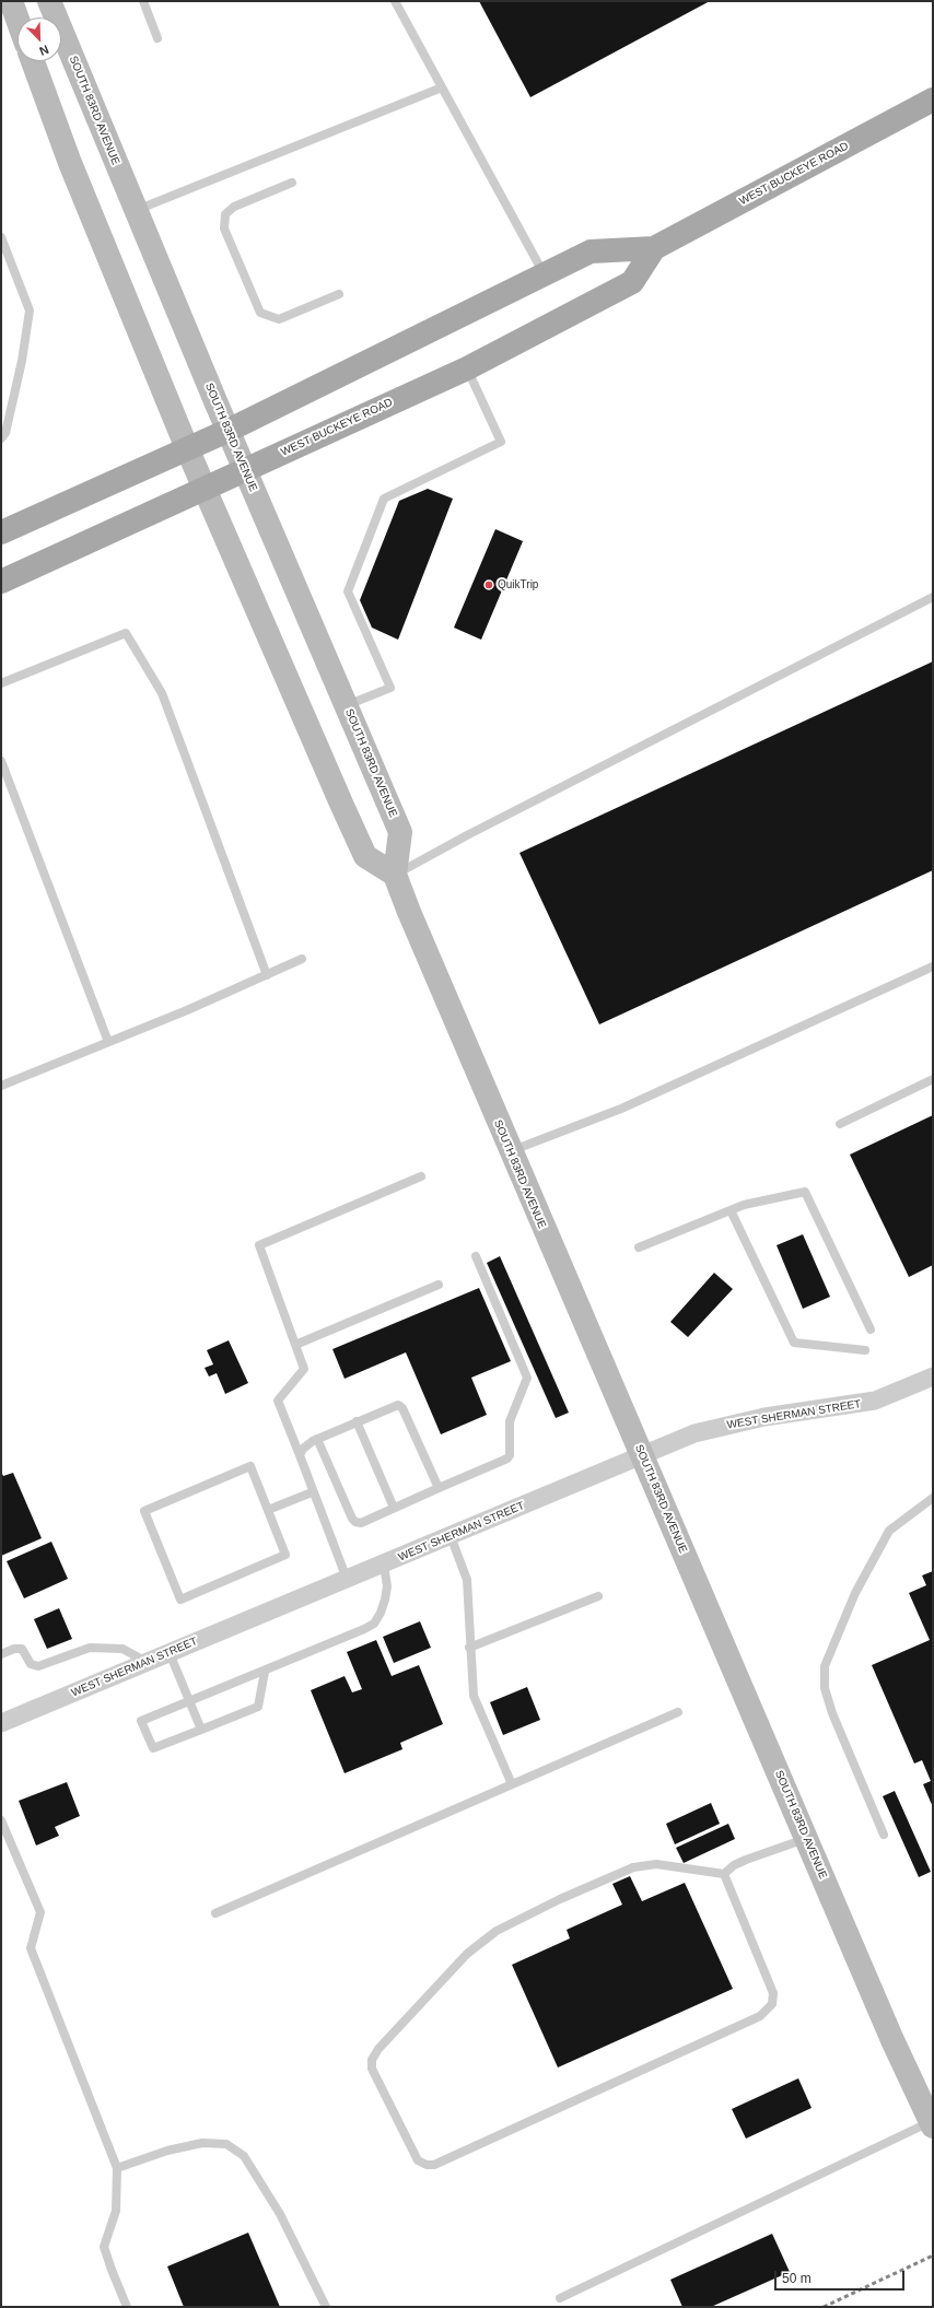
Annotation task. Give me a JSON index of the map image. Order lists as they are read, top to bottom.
{
  "streets": {
    "main road": ["SOUTH 83RD AVENUE", "WEST BUCKEYE ROAD"],
    "street": ["WEST SHERMAN STREET"]
  },
  "crossings": [
    ["SOUTH 83RD AVENUE", "WEST BUCKEYE ROAD"],
    ["SOUTH 83RD AVENUE", "WEST SHERMAN STREET"]
  ],
  "places": ["QuikTrip"],
  "scale_bar": "50 m",
  "north": "bottom right"
}
